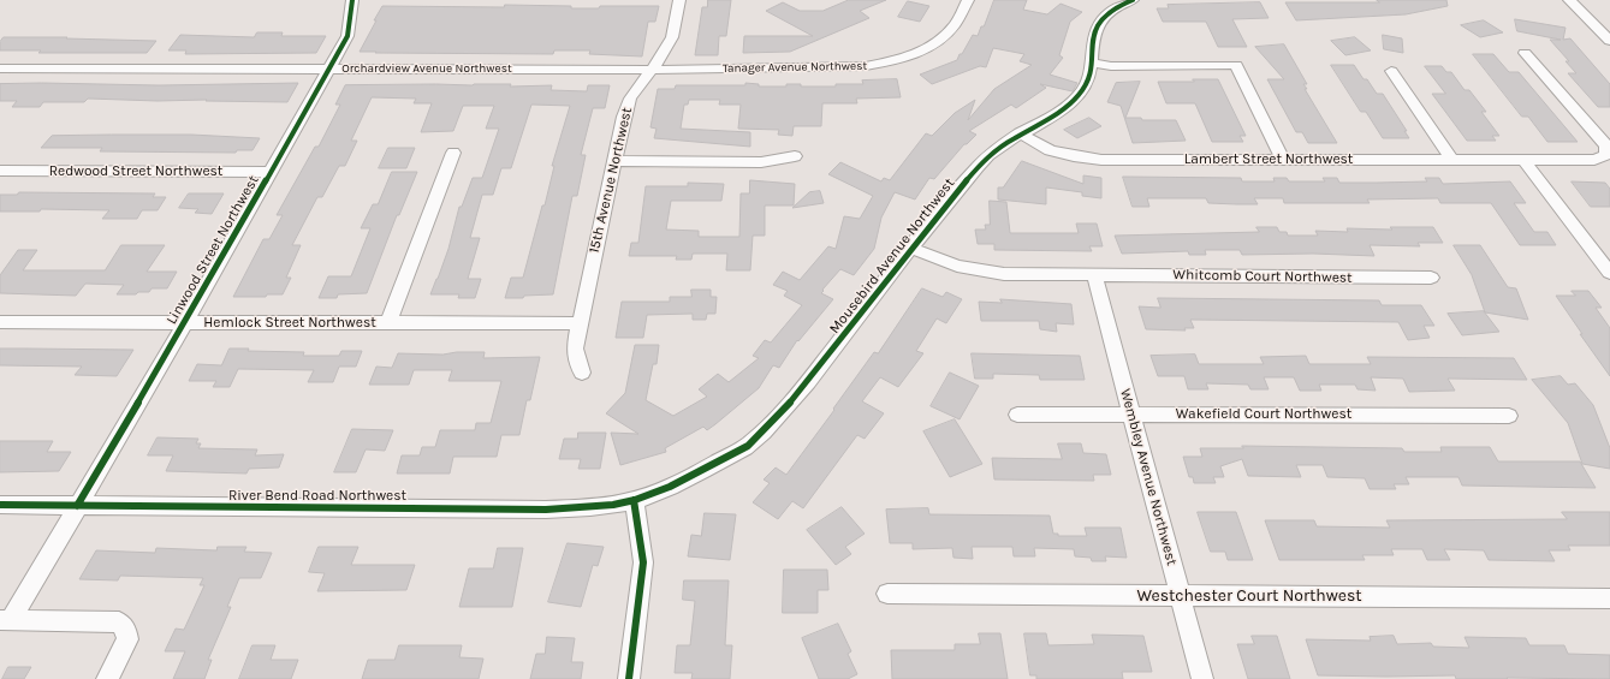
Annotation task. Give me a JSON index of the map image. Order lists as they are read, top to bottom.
{
  "streets": {
    "street": [
      "Tanager Avenue Northwest",
      "Orchardview Avenue Northwest",
      "Lambert Street Northwest",
      "Redwood Street Northwest",
      "15th Avenue Northwest",
      "Linwood Street Northwest",
      "Mousebird Avenue Northwest",
      "Whitcomb Court Northwest",
      "Hemlock Street Northwest",
      "Wakefield Court Northwest",
      "Wembley Avenue Northwest",
      "River Bend Road Northwest",
      "Westchester Court Northwest"
    ]
  },
  "crossings": [
    ["Tanager Avenue Northwest", "Orchardview Avenue Northwest"],
    ["Tanager Avenue Northwest", "15th Avenue Northwest"],
    ["Orchardview Avenue Northwest", "15th Avenue Northwest"],
    ["Orchardview Avenue Northwest", "Linwood Street Northwest"],
    ["Lambert Street Northwest", "Mousebird Avenue Northwest"],
    ["Redwood Street Northwest", "Linwood Street Northwest"],
    ["15th Avenue Northwest", "Hemlock Street Northwest"],
    ["Linwood Street Northwest", "Hemlock Street Northwest"],
    ["Linwood Street Northwest", "River Bend Road Northwest"],
    ["Mousebird Avenue Northwest", "Whitcomb Court Northwest"],
    ["Mousebird Avenue Northwest", "River Bend Road Northwest"],
    ["Whitcomb Court Northwest", "Wembley Avenue Northwest"],
    ["Wakefield Court Northwest", "Wembley Avenue Northwest"],
    ["Wembley Avenue Northwest", "Westchester Court Northwest"]
  ]
}
